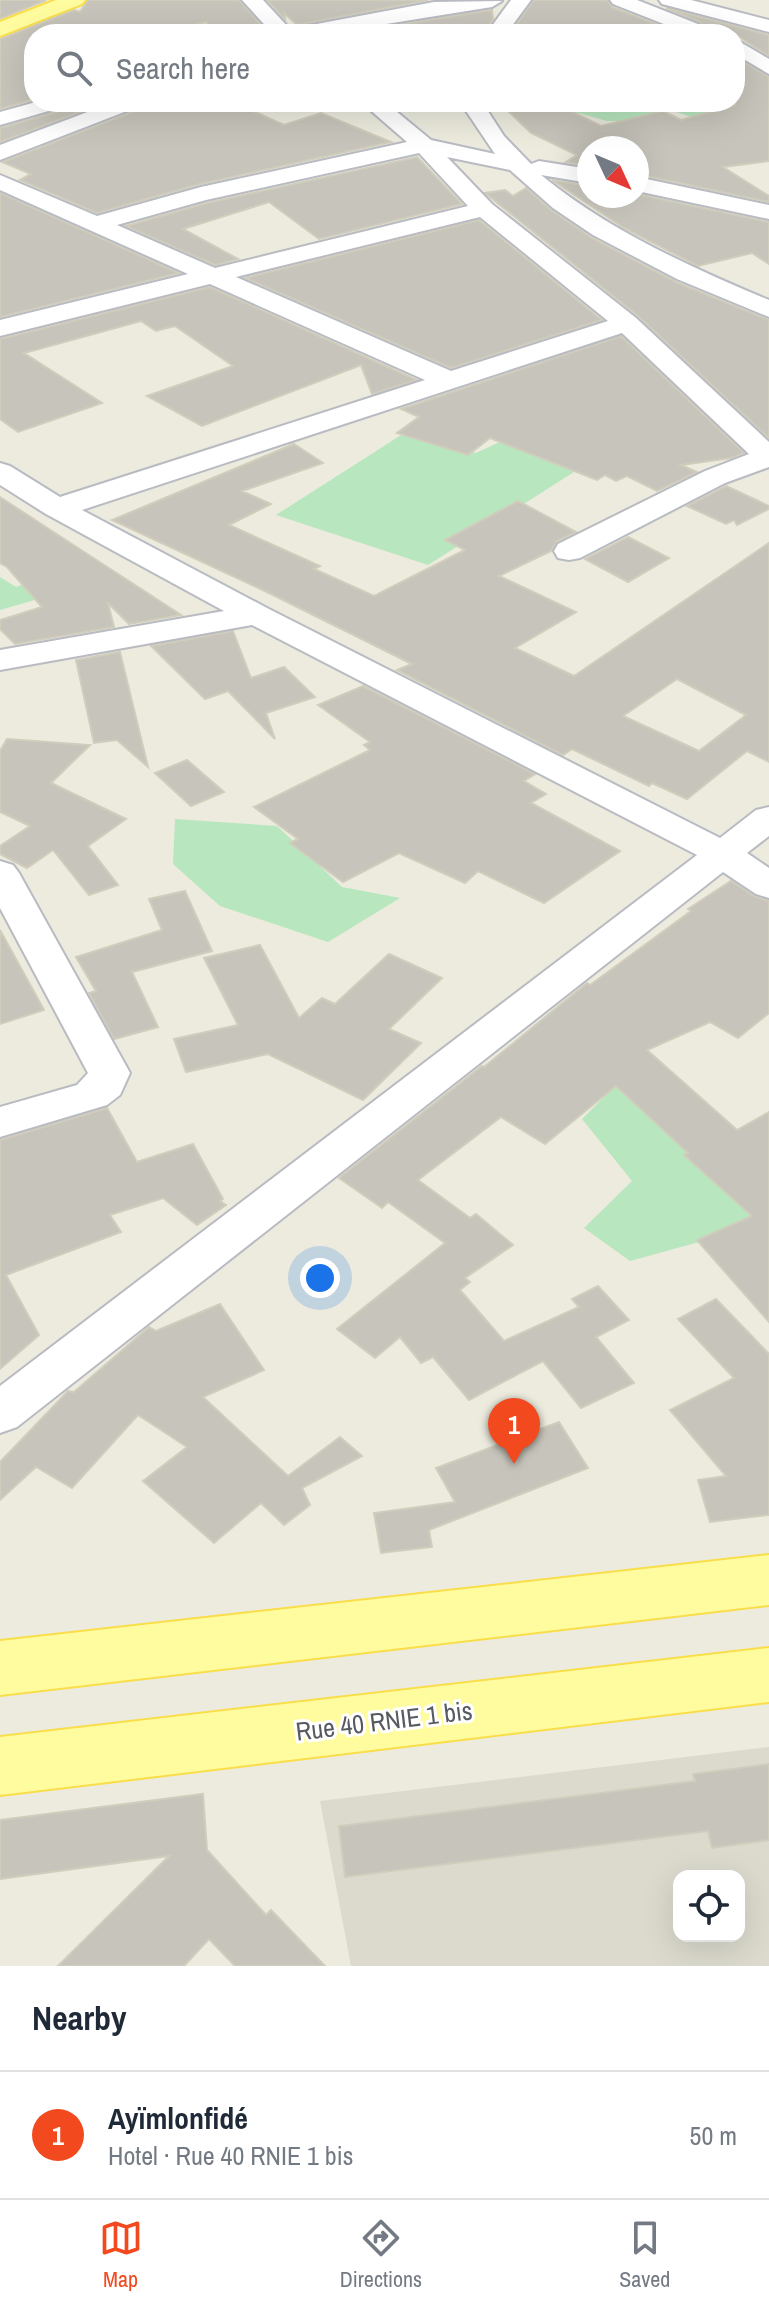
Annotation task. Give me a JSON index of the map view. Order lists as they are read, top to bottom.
{
  "streets": {
    "main road": ["Rue 40 RNIE 1 bis"]
  },
  "north": "bottom right",
  "page": {
    "search": "Search here",
    "pins": "1",
    "heading": "Nearby",
    "list": [
      {
        "mark": "1",
        "name": "Ayïmlonfidé",
        "note": "Hotel · Rue 40 RNIE 1 bis",
        "value": "50 m"
      }
    ],
    "nav": ["Map", "Directions", "Saved"]
  }
}
